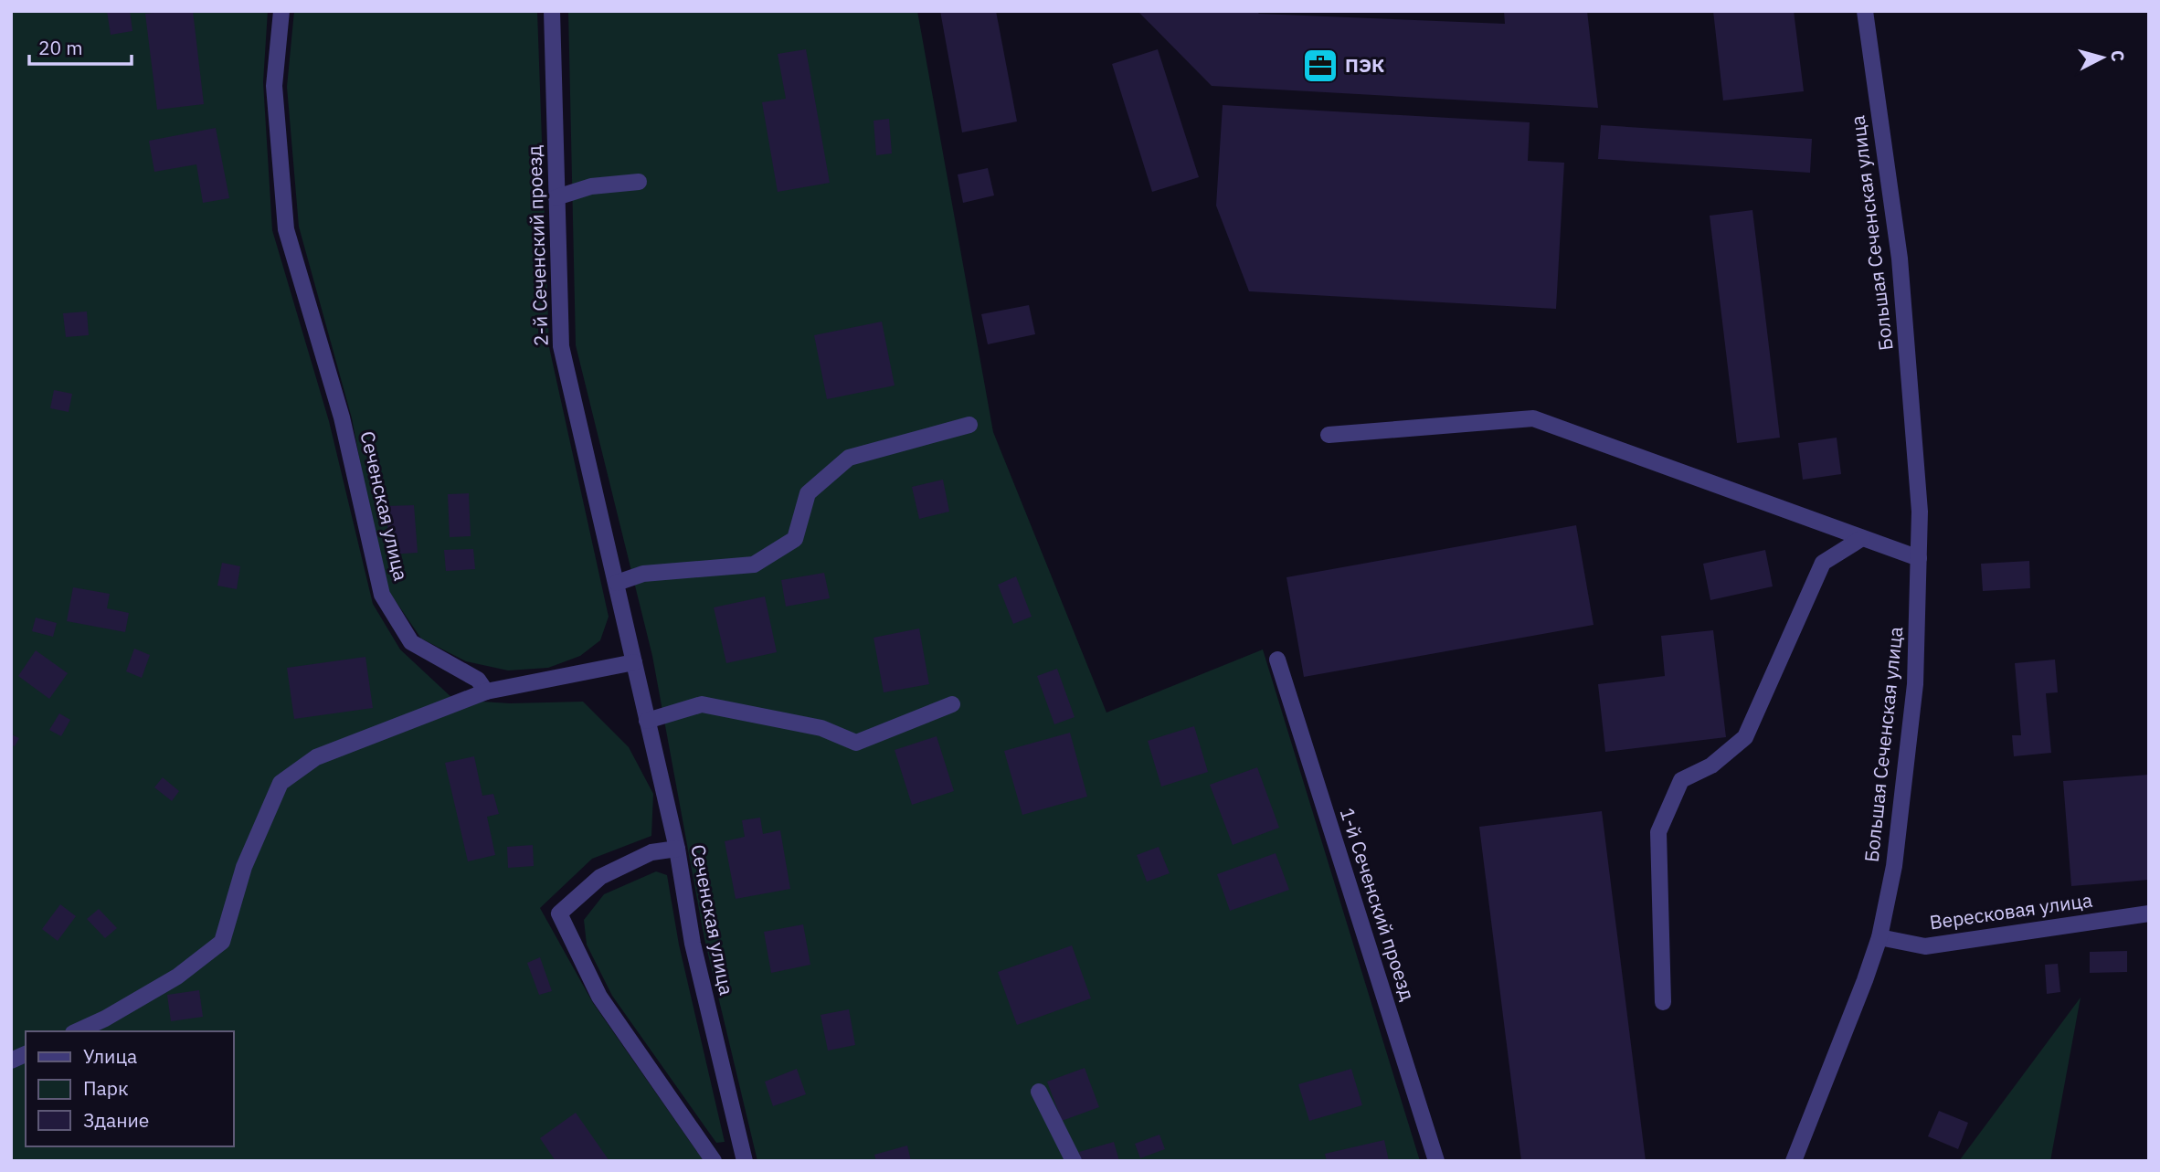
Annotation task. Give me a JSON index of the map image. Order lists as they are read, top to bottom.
{
  "streets": {
    "street": [
      "Большая Сеченская улица",
      "2-й Сеченский проезд",
      "Сеченская улица",
      "1-й Сеченский проезд",
      "Вересковая улица"
    ]
  },
  "crossings": [
    ["Большая Сеченская улица", "Вересковая улица"],
    ["2-й Сеченский проезд", "Сеченская улица"]
  ],
  "places": {
    "office": ["ПЭК"]
  },
  "legend": ["Улица", "Парк", "Здание"],
  "scale_bar": "20 m",
  "north": "right"
}
